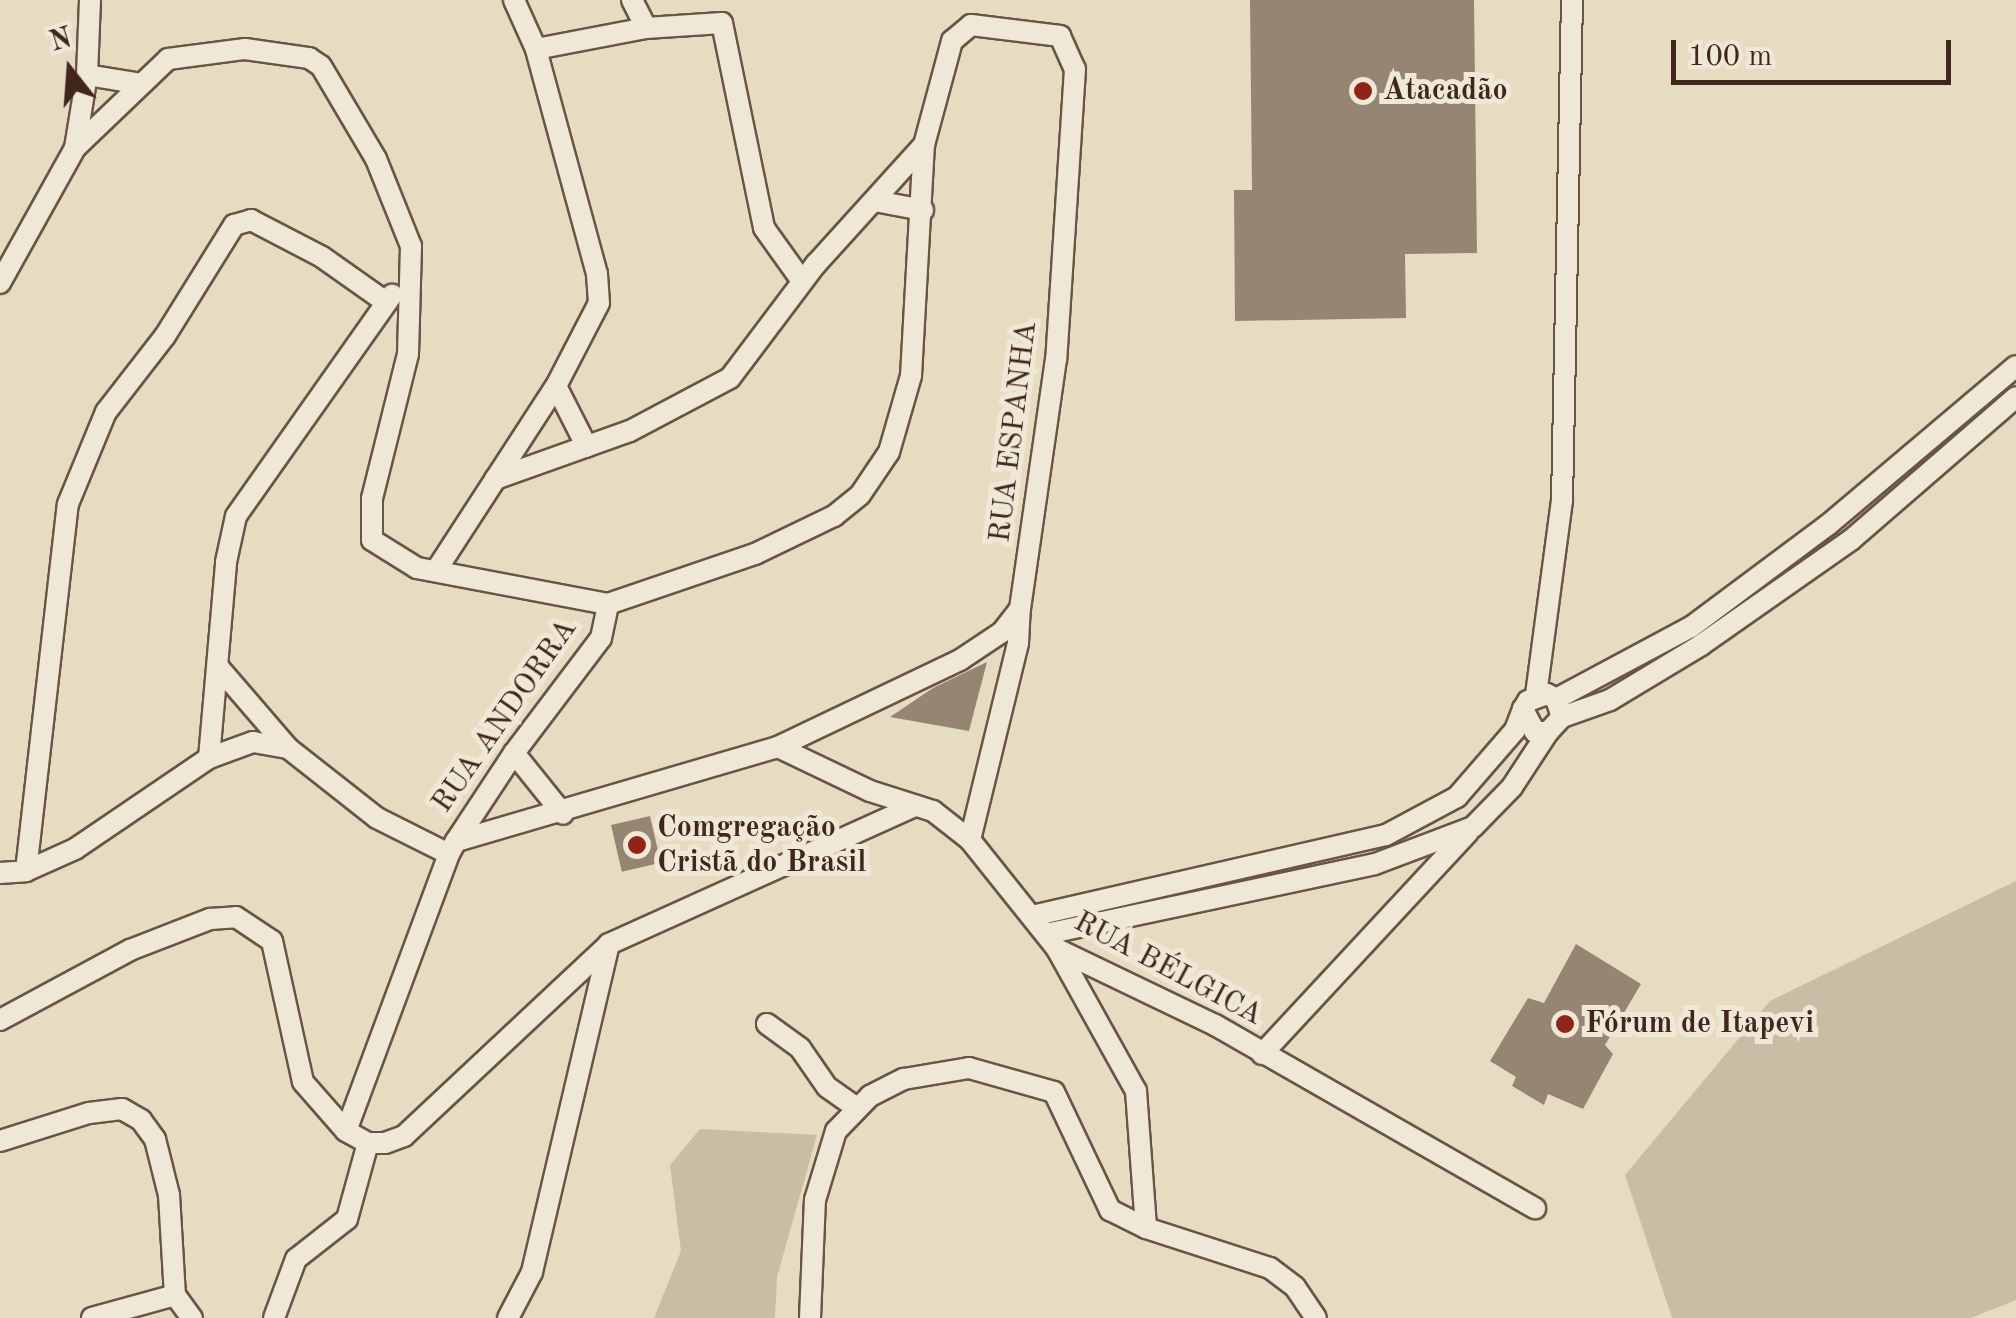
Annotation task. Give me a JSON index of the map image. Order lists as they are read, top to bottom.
{
  "streets": {
    "street": ["RUA ESPANHA", "RUA ANDORRA", "RUA BÉLGICA"]
  },
  "crossings": [
    ["RUA ESPANHA", "RUA ANDORRA"]
  ],
  "places": ["Atacadão", "Comgregação Cristã do Brasil", "Fórum de Itapevi"],
  "scale_bar": "100 m",
  "north": "top"
}
